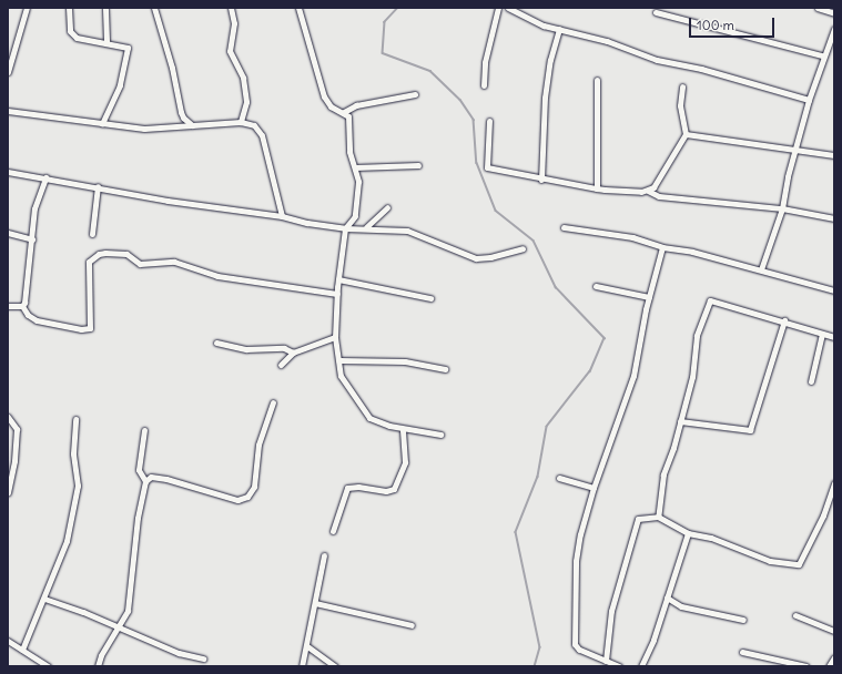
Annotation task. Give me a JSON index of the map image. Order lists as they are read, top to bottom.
{
  "scale_bar": "100 m"
}
